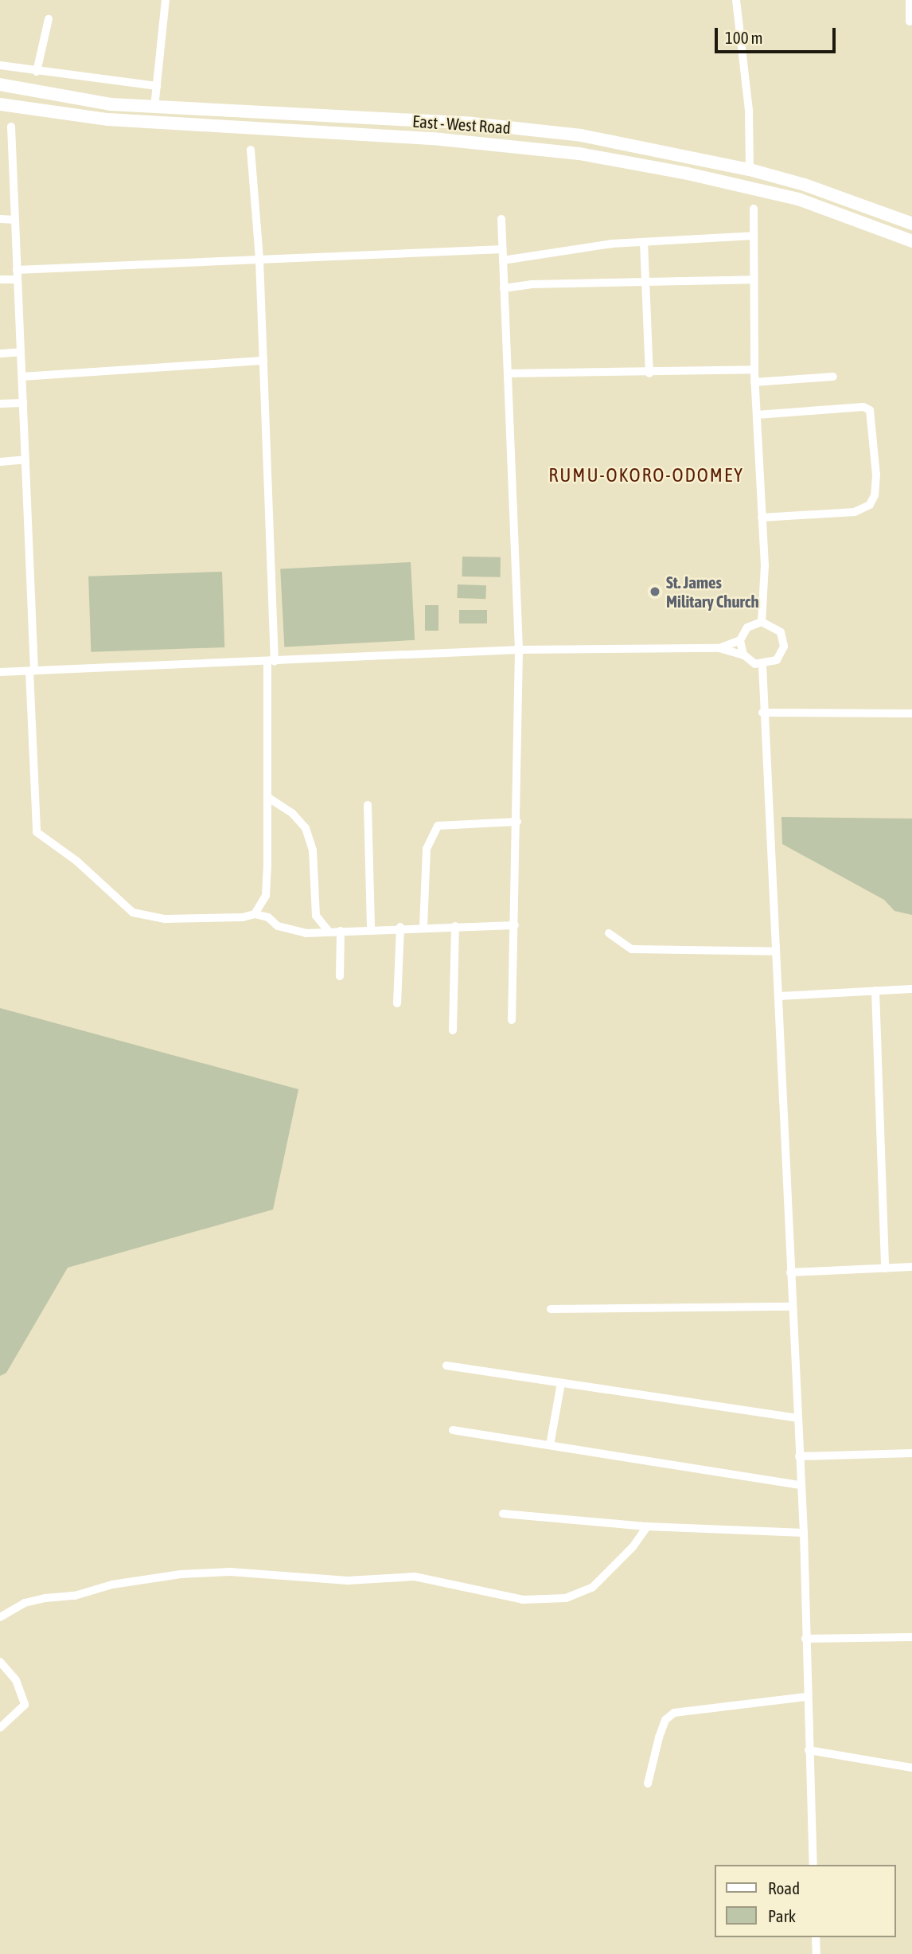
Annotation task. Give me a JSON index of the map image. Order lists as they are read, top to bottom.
{
  "streets": {
    "main road": ["East - West Road"]
  },
  "districts": ["RUMU-OKORO-ODOMEY"],
  "places": ["St. James Military Church"],
  "legend": ["Road", "Park"],
  "scale_bar": "100 m"
}
